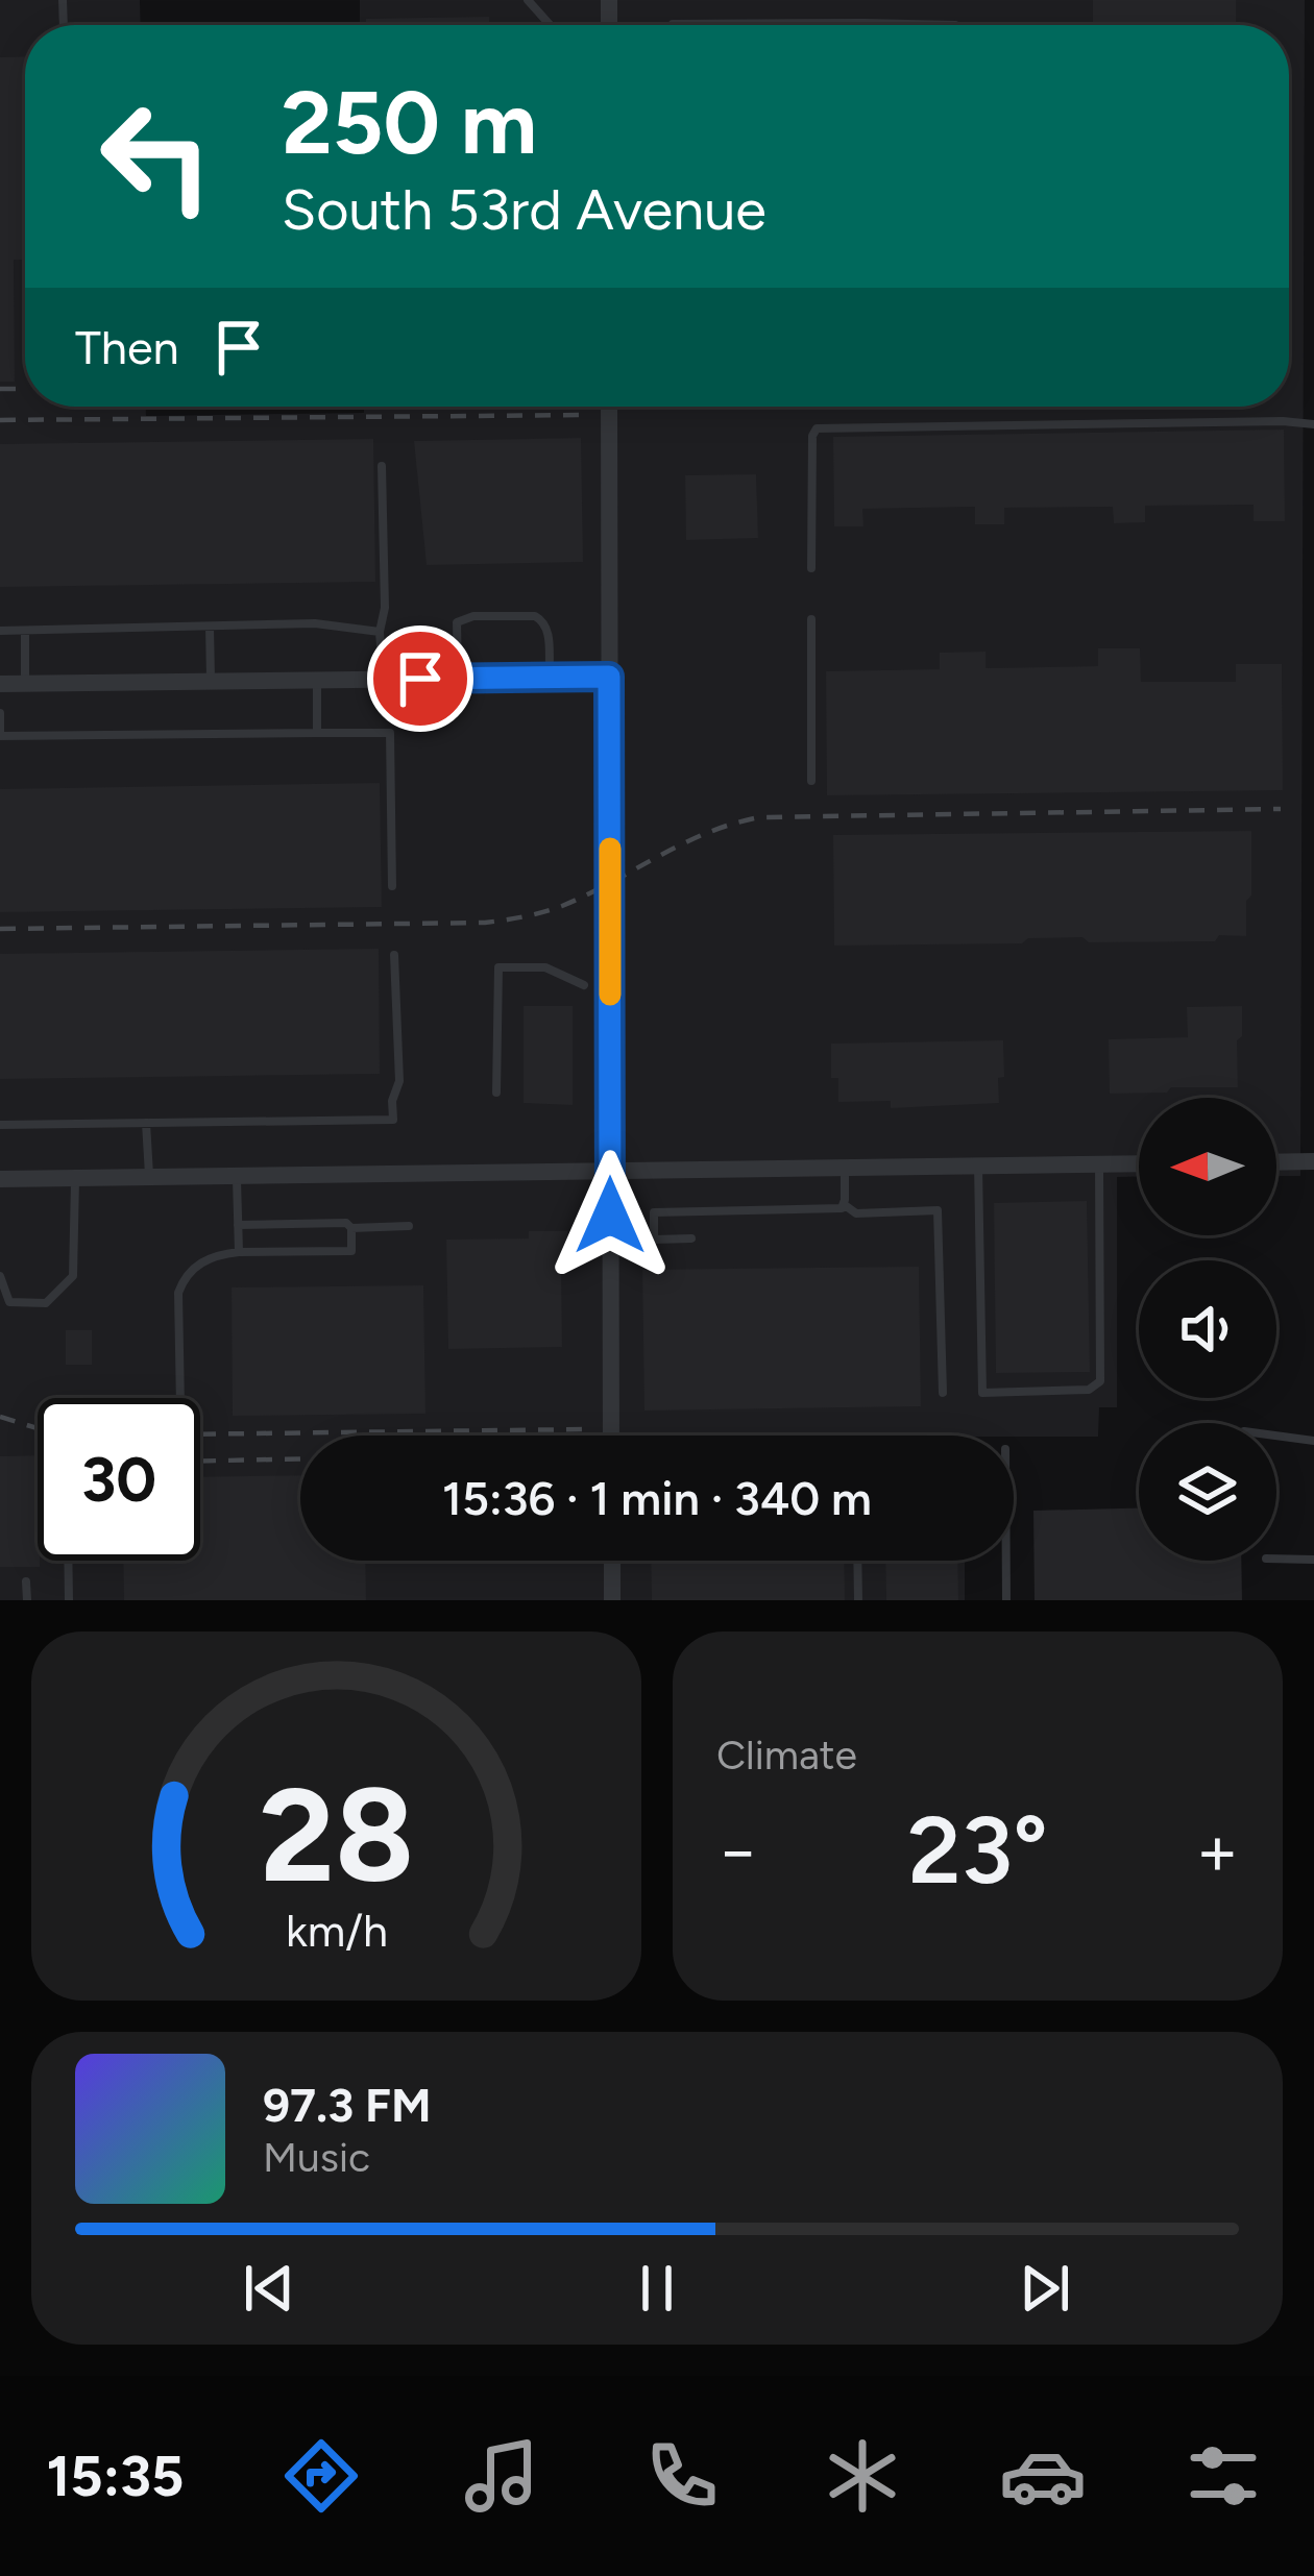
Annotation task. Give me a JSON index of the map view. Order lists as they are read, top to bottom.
{
  "north": "left",
  "page": {
    "turn": ["250 m", "South 53rd Avenue"],
    "then": "Then",
    "limit": "30",
    "trip": "15:36 · 1 min · 340 m",
    "tile": "Climate",
    "heat": ["−", "23°", "+"],
    "song": ["97.3 FM", "Music"],
    "tabs": "15:35",
    "gauge": ["28", "km/h"]
  }
}
